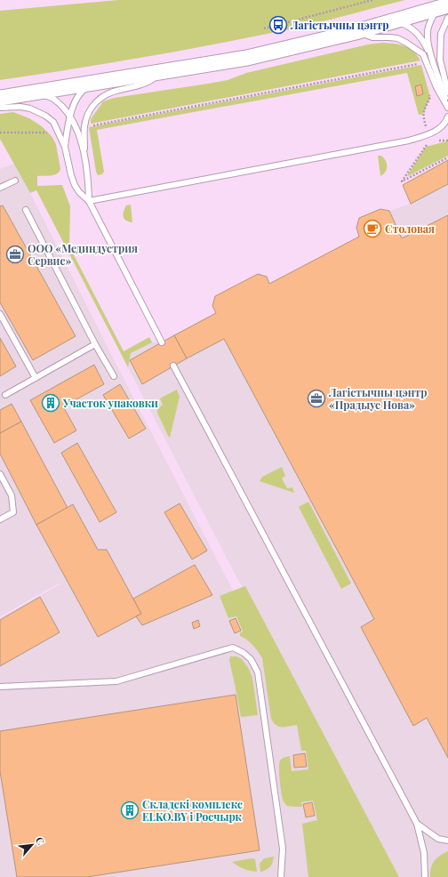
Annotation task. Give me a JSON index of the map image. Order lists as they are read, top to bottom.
{
  "places": {
    "bus stop": ["Лагістычны цэнтр"],
    "cafe": ["Столовая"],
    "office": ["ООО «Мединдустрия Сервис»", "Лагістычны цэнтр «Прадыус Нова»"],
    "building": ["Участок упаковки", "Складскі комплекс ELKO.BY і Росчырк"]
  },
  "north": "top right"
}
